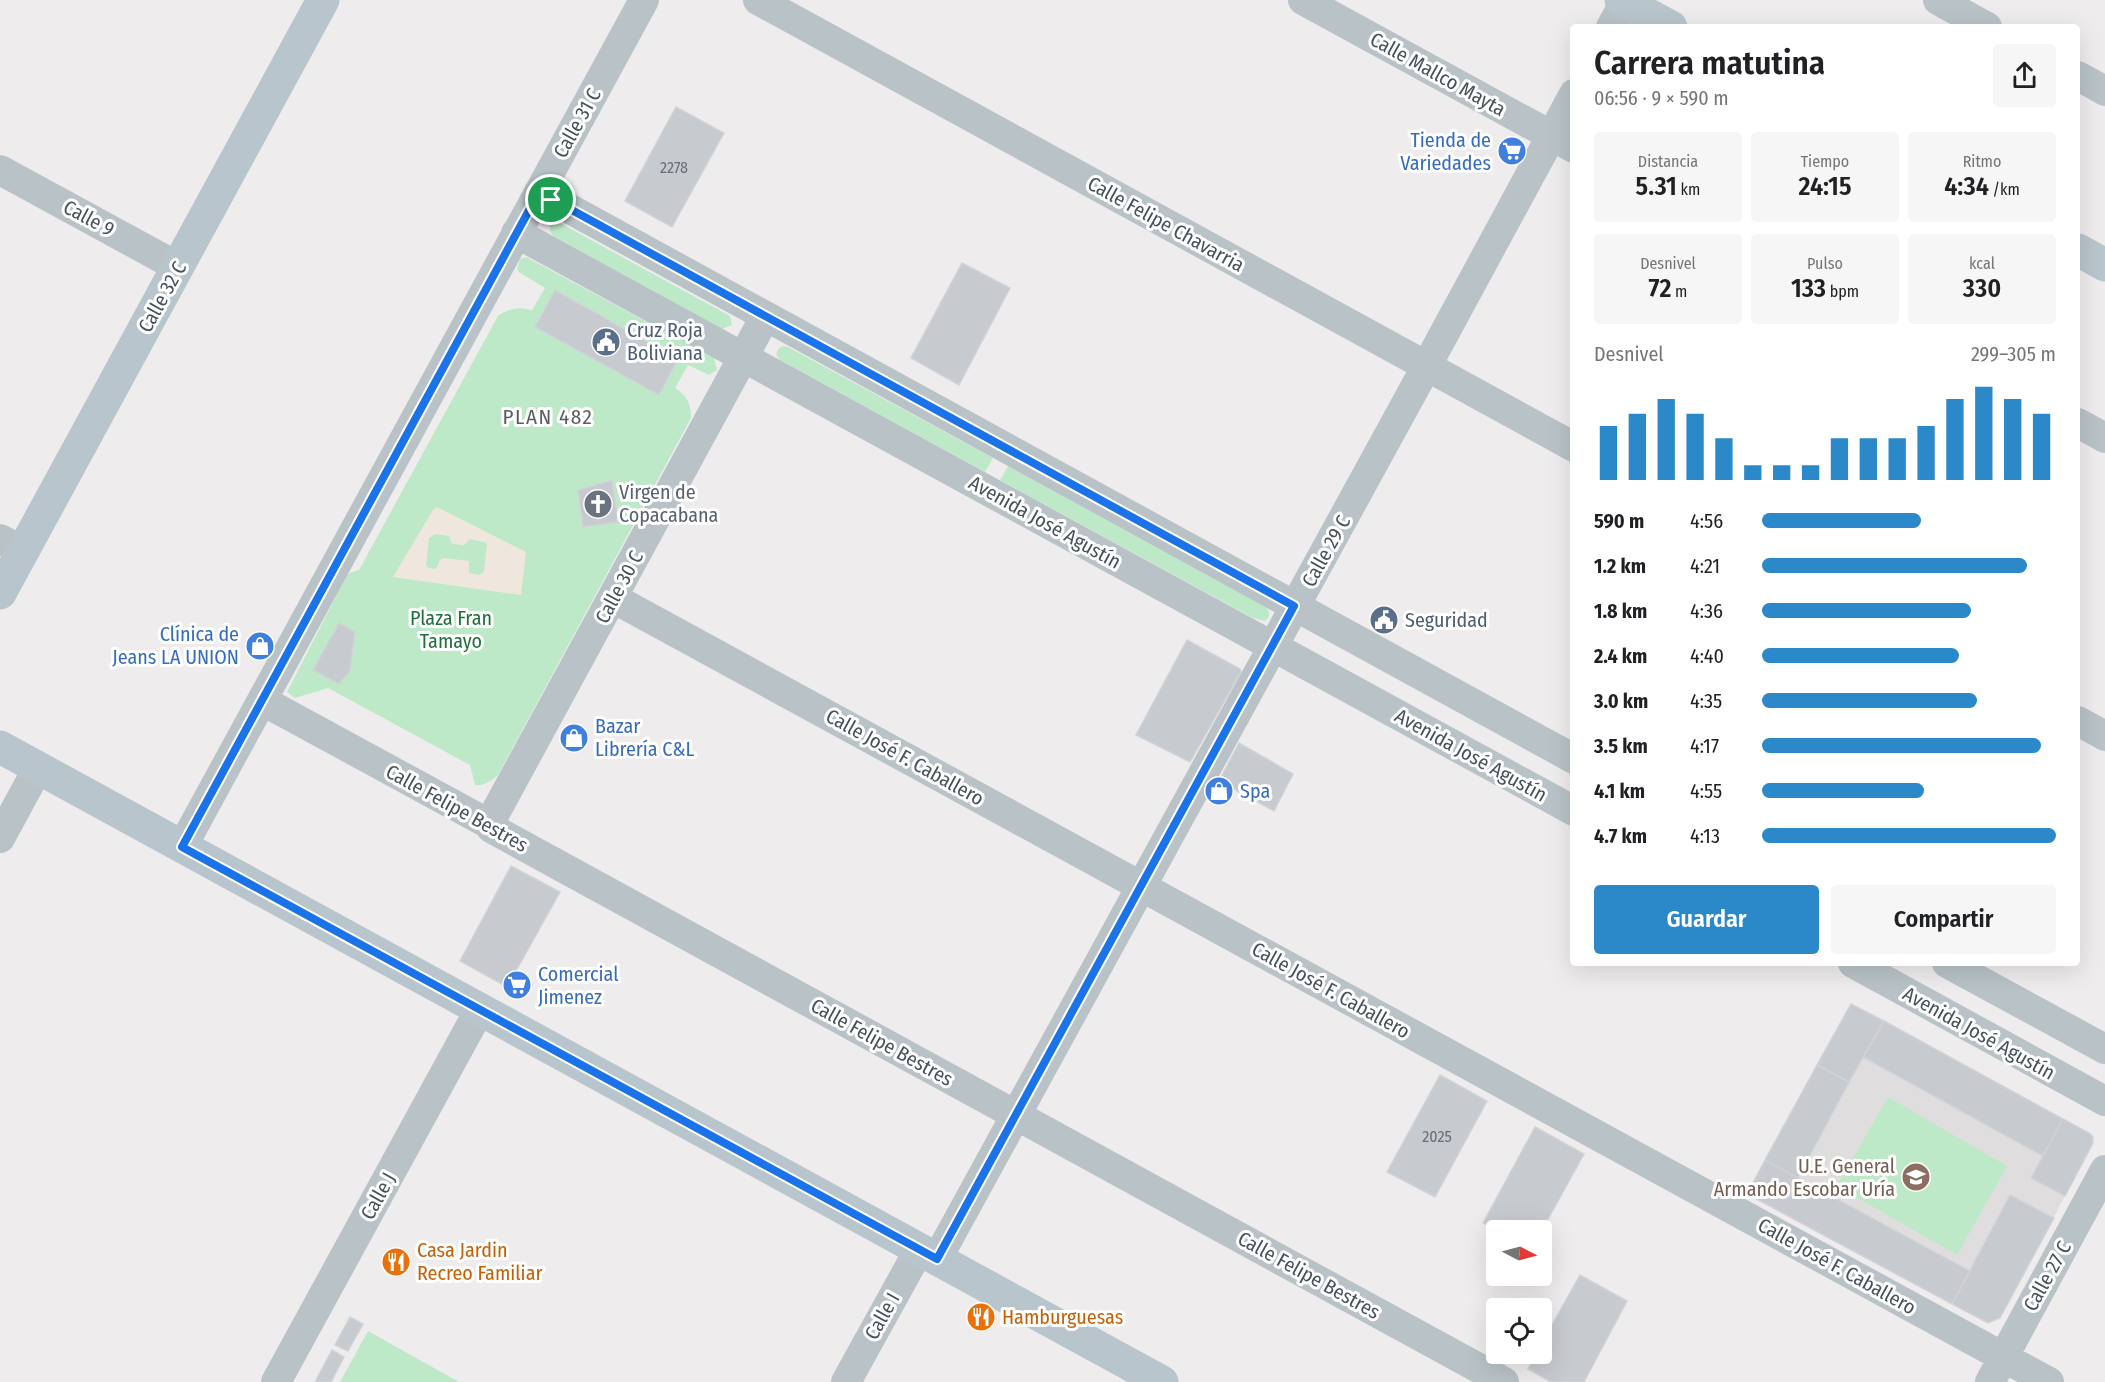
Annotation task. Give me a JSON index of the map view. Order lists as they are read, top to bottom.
{
  "streets": {
    "street": [
      "Calle Mallco Mayta",
      "Calle 31 C",
      "Calle 9",
      "Calle Felipe Chavarria",
      "Calle 32 C",
      "Avenida José Agustín",
      "Calle 29 C",
      "Calle 30 C",
      "Calle José F. Caballero",
      "Calle Felipe Bestres",
      "Calle J",
      "Calle 27 C",
      "Calle I"
    ]
  },
  "crossings": [
    ["Calle Mallco Mayta", "Calle 29 C"],
    ["Calle 31 C", "Avenida José Agustín"],
    ["Calle 31 C", "Calle Felipe Bestres"],
    ["Calle 9", "Calle 32 C"],
    ["Calle Felipe Chavarria", "Calle 29 C"],
    ["Avenida José Agustín", "Calle 29 C"],
    ["Avenida José Agustín", "Calle 30 C"],
    ["Calle 29 C", "Calle José F. Caballero"],
    ["Calle 29 C", "Calle Felipe Bestres"],
    ["Calle 29 C", "Calle I"],
    ["Calle 30 C", "Calle José F. Caballero"],
    ["Calle 30 C", "Calle Felipe Bestres"],
    ["Calle José F. Caballero", "Calle 27 C"]
  ],
  "districts": ["PLAN 482"],
  "parks": ["Plaza Fran Tamayo"],
  "places": {
    "supermarket": ["Tienda de Variedades", "Comercial Jimenez"],
    "public building": ["Cruz Roja Boliviana", "Seguridad"],
    "church": ["Virgen de Copacabana"],
    "shop": ["Clínica de Jeans LA UNION", "Bazar Librería C&L", "Spa"],
    "school or university": ["U.E. General Armando Escobar Uría"],
    "restaurant": ["Casa Jardin Recreo Familiar", "Hamburguesas"]
  },
  "house_numbers": ["2278", "2025"],
  "north": "right",
  "page": {
    "heading": ["Carrera matutina", "06:56 · 9 × 590 m"],
    "stats": [
      ["Distancia", "5.31 km"],
      ["Tiempo", "24:15"],
      ["Ritmo", "4:34 /km"],
      ["Desnivel", "72 m"],
      ["Pulso", "133 bpm"],
      ["kcal", "330"]
    ],
    "chart": ["Desnivel", "299–305 m"],
    "list": [
      {
        "name": "590 m",
        "note": "4:56"
      },
      {
        "name": "1.2 km",
        "note": "4:21"
      },
      {
        "name": "1.8 km",
        "note": "4:36"
      },
      {
        "name": "2.4 km",
        "note": "4:40"
      },
      {
        "name": "3.0 km",
        "note": "4:35"
      },
      {
        "name": "3.5 km",
        "note": "4:17"
      },
      {
        "name": "4.1 km",
        "note": "4:55"
      },
      {
        "name": "4.7 km",
        "note": "4:13"
      }
    ],
    "buttons": ["Guardar", "Compartir"]
  }
}
